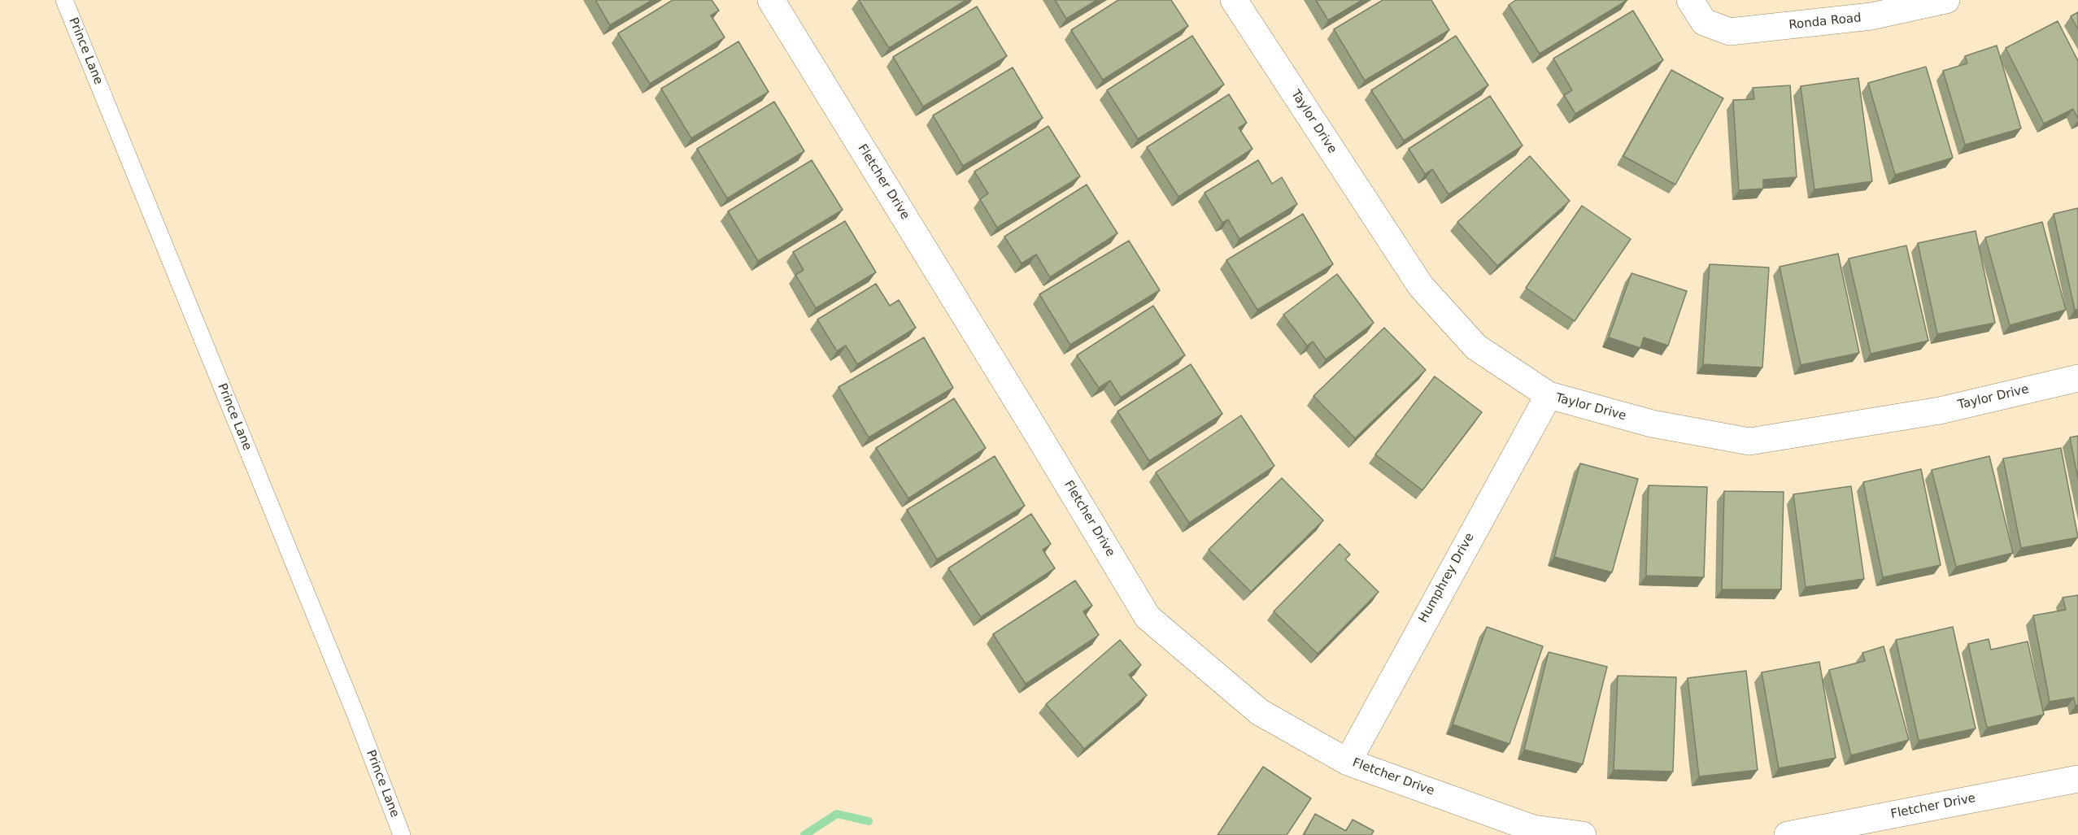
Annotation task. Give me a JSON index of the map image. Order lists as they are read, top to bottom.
{
  "streets": {
    "street": [
      "Ronda Road",
      "Taylor Drive",
      "Fletcher Drive",
      "Humphrey Drive"
    ],
    "lane": ["Prince Lane"]
  },
  "crossings": [
    ["Taylor Drive", "Humphrey Drive"],
    ["Fletcher Drive", "Humphrey Drive"]
  ]
}
